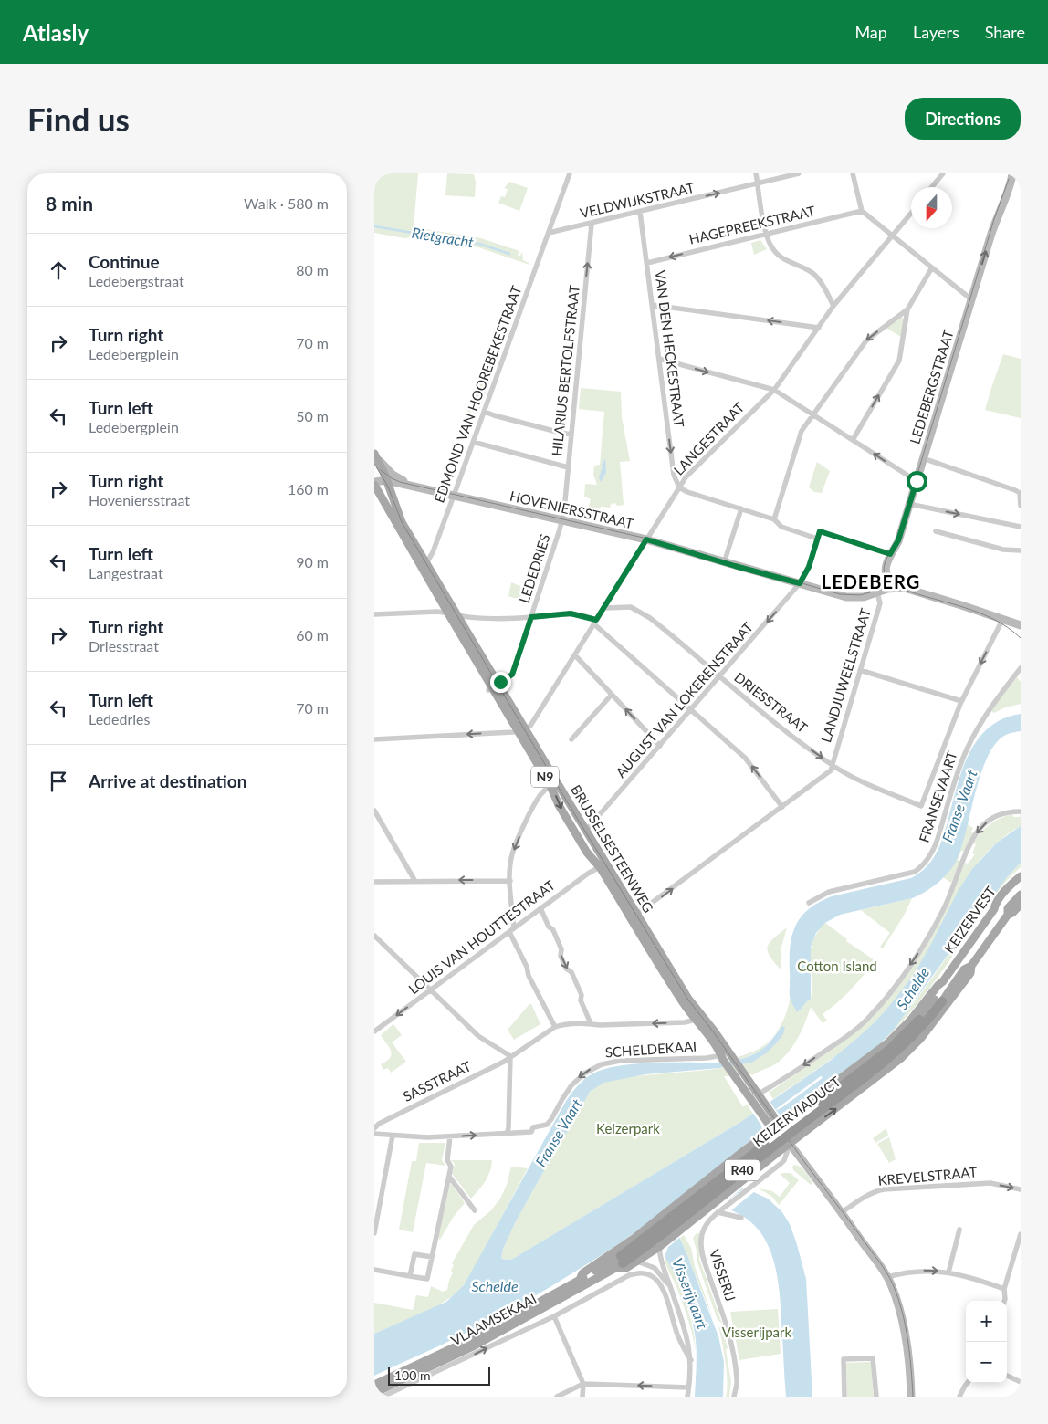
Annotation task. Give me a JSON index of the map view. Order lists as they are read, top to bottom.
{
  "streets": {
    "highway": ["KEIZERVIADUCT", "R40"],
    "main road": [
      "N9",
      "BRUSSELSESTEENWEG",
      "KEIZERVEST",
      "VLAAMSEKAAI"
    ],
    "street": [
      "VELDWIJKSTRAAT",
      "HAGEPREEKSTRAAT",
      "VAN DEN HECKESTRAAT",
      "HILARIUS BERTOLFSTRAAT",
      "LEDEBERGSTRAAT",
      "EDMOND VAN HOOREBEKESTRAAT",
      "LANGESTRAAT",
      "HOVENIERSSTRAAT",
      "LEDEDRIES",
      "LANDJUWEELSTRAAT",
      "AUGUST VAN LOKERENSTRAAT",
      "DRIESSTRAAT",
      "FRANSEVAART",
      "LOUIS VAN HOUTTESTRAAT",
      "SCHELDEKAAI",
      "SASSTRAAT",
      "KREVELSTRAAT",
      "VISSERIJ"
    ]
  },
  "crossings": [
    ["VELDWIJKSTRAAT", "VAN DEN HECKESTRAAT"],
    ["VELDWIJKSTRAAT", "HILARIUS BERTOLFSTRAAT"],
    ["VELDWIJKSTRAAT", "EDMOND VAN HOOREBEKESTRAAT"],
    ["HAGEPREEKSTRAAT", "VAN DEN HECKESTRAAT"],
    ["VAN DEN HECKESTRAAT", "LANGESTRAAT"],
    ["HILARIUS BERTOLFSTRAAT", "HOVENIERSSTRAAT"],
    ["HILARIUS BERTOLFSTRAAT", "LEDEDRIES"],
    ["LEDEBERGSTRAAT", "HOVENIERSSTRAAT"],
    ["EDMOND VAN HOOREBEKESTRAAT", "HOVENIERSSTRAAT"],
    ["EDMOND VAN HOOREBEKESTRAAT", "BRUSSELSESTEENWEG"],
    ["LANGESTRAAT", "HOVENIERSSTRAAT"],
    ["LANGESTRAAT", "DRIESSTRAAT"],
    ["LANGESTRAAT", "BRUSSELSESTEENWEG"],
    ["HOVENIERSSTRAAT", "LEDEDRIES"],
    ["HOVENIERSSTRAAT", "LANDJUWEELSTRAAT"],
    ["HOVENIERSSTRAAT", "AUGUST VAN LOKERENSTRAAT"],
    ["HOVENIERSSTRAAT", "BRUSSELSESTEENWEG"],
    ["LEDEDRIES", "BRUSSELSESTEENWEG"],
    ["LANDJUWEELSTRAAT", "DRIESSTRAAT"],
    ["AUGUST VAN LOKERENSTRAAT", "DRIESSTRAAT"],
    ["AUGUST VAN LOKERENSTRAAT", "BRUSSELSESTEENWEG"],
    ["BRUSSELSESTEENWEG", "LOUIS VAN HOUTTESTRAAT"],
    ["BRUSSELSESTEENWEG", "SCHELDEKAAI"],
    ["KEIZERVEST", "KEIZERVIADUCT"],
    ["KEIZERVEST", "R40"],
    ["KEIZERVIADUCT", "R40"],
    ["KEIZERVIADUCT", "VLAAMSEKAAI"]
  ],
  "one_way": [
    "VELDWIJKSTRAAT",
    "HAGEPREEKSTRAAT",
    "VAN DEN HECKESTRAAT",
    "HILARIUS BERTOLFSTRAAT",
    "KREVELSTRAAT"
  ],
  "districts": ["LEDEBERG"],
  "water": [
    "Rietgracht",
    "Franse Vaart",
    "Schelde",
    "Visserijvaart"
  ],
  "parks": ["Cotton Island", "Keizerpark", "Visserijpark"],
  "scale_bar": "100 m",
  "north": "bottom",
  "page": {
    "header": "Atlasly",
    "nav": ["Map", "Layers", "Share"],
    "buttons": "Directions",
    "title": "Find us",
    "heading": ["8 min", "Walk · 580 m"],
    "list": [
      ["Continue", "Ledebergstraat", "80 m"],
      ["Turn right", "Ledebergplein", "70 m"],
      ["Turn left", "Ledebergplein", "50 m"],
      ["Turn right", "Hoveniersstraat", "160 m"],
      ["Turn left", "Langestraat", "90 m"],
      ["Turn right", "Driesstraat", "60 m"],
      ["Turn left", "Lededries", "70 m"],
      "Arrive at destination"
    ],
    "map_buttons": ["+", "−"],
    "scale": "100 m"
  }
}
